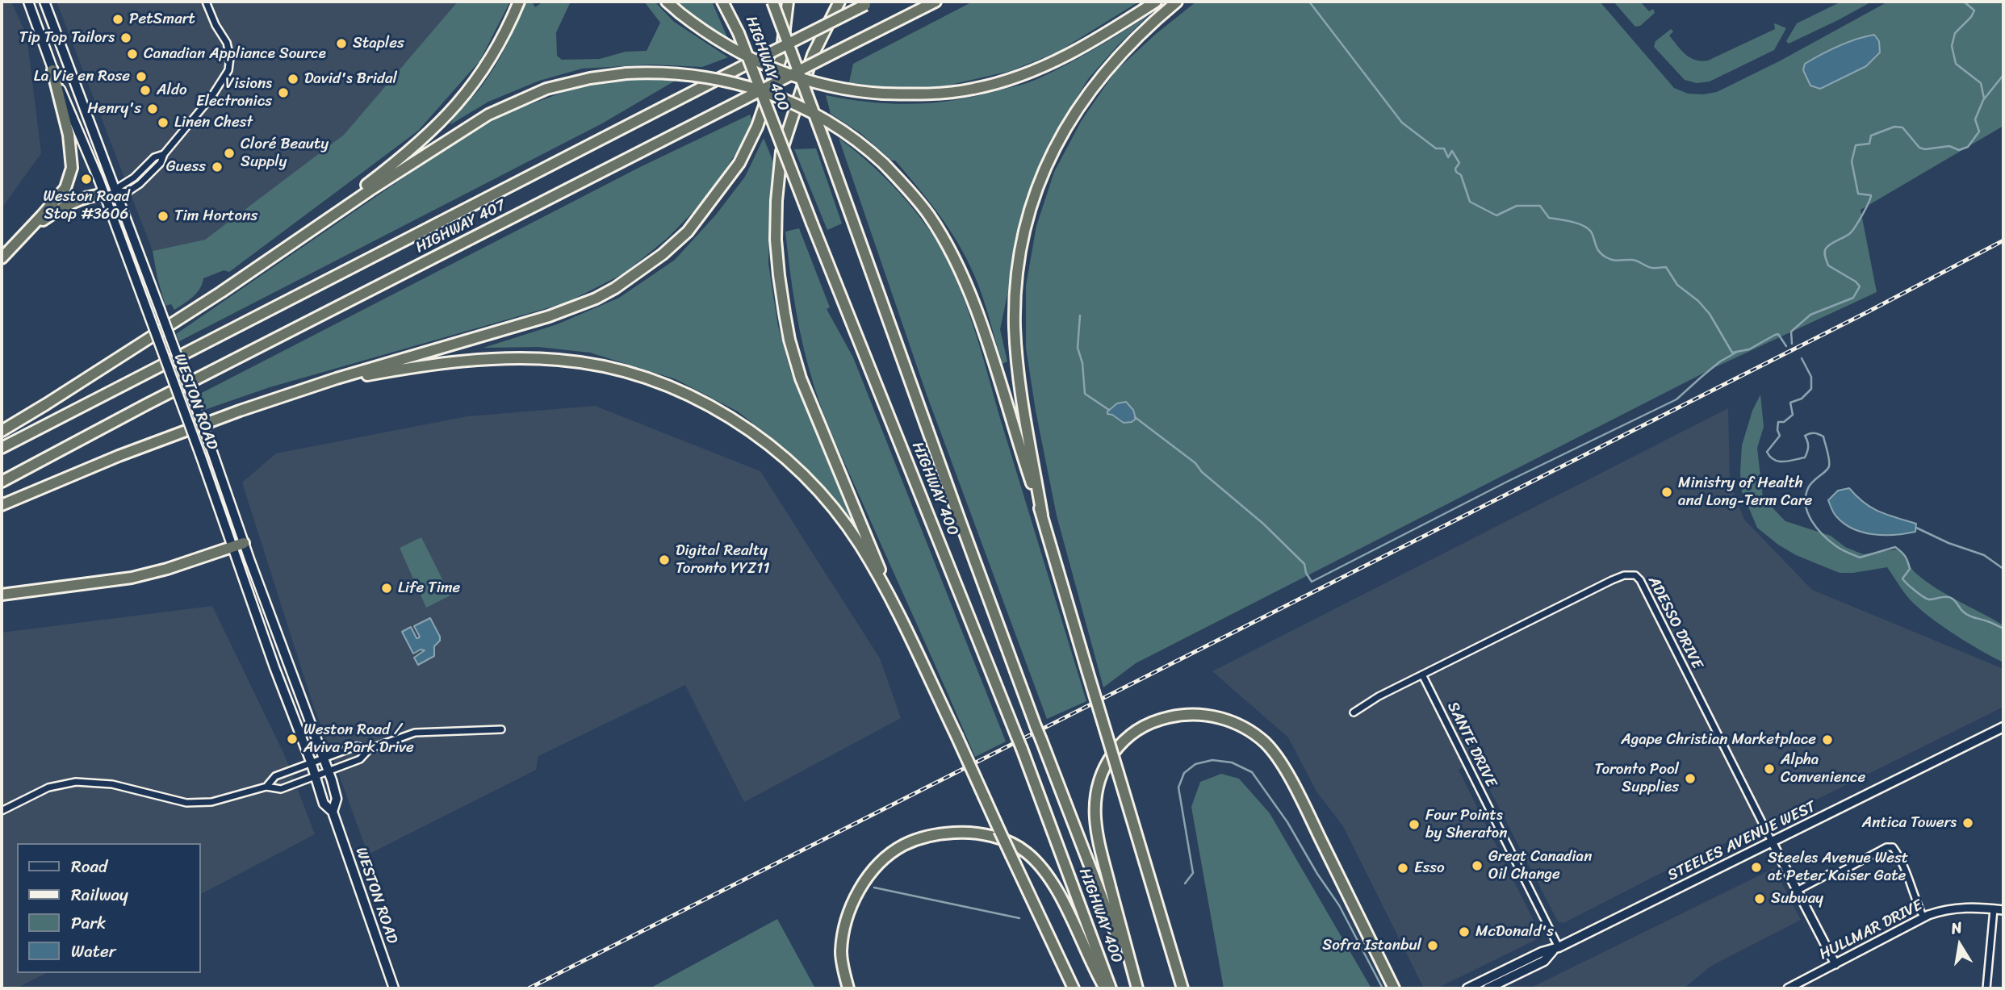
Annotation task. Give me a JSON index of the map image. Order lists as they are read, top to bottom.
{
  "streets": {
    "highway": ["HIGHWAY 400", "HIGHWAY 407"],
    "main road": ["WESTON ROAD", "STEELES AVENUE WEST"],
    "street": ["ADESSO DRIVE", "SANTE DRIVE", "HULLMAR DRIVE"]
  },
  "crossings": [
    ["ADESSO DRIVE", "SANTE DRIVE"],
    ["ADESSO DRIVE", "STEELES AVENUE WEST"],
    ["SANTE DRIVE", "STEELES AVENUE WEST"]
  ],
  "places": [
    "PetSmart",
    "Tip Top Tailors",
    "Staples",
    "Canadian Appliance Source",
    "La Vie en Rose",
    "David's Bridal",
    "Aldo",
    "Visions Electronics",
    "Henry's",
    "Linen Chest",
    "Cloré Beauty Supply",
    "Guess",
    "Weston Road Stop #3606",
    "Tim Hortons",
    "Ministry of Health and Long-Term Care",
    "Digital Realty Toronto YYZ11",
    "Life Time",
    "Weston Road / Aviva Park Drive",
    "Agape Christian Marketplace",
    "Alpha Convenience",
    "Toronto Pool Supplies",
    "Antica Towers",
    "Four Points by Sheraton",
    "Great Canadian Oil Change",
    "Steeles Avenue West at Peter Kaiser Gate",
    "Esso",
    "Subway",
    "McDonald's",
    "Sofra Istanbul"
  ],
  "legend": [
    "Road",
    "Railway",
    "Park",
    "Water"
  ],
  "north": "top"
}
